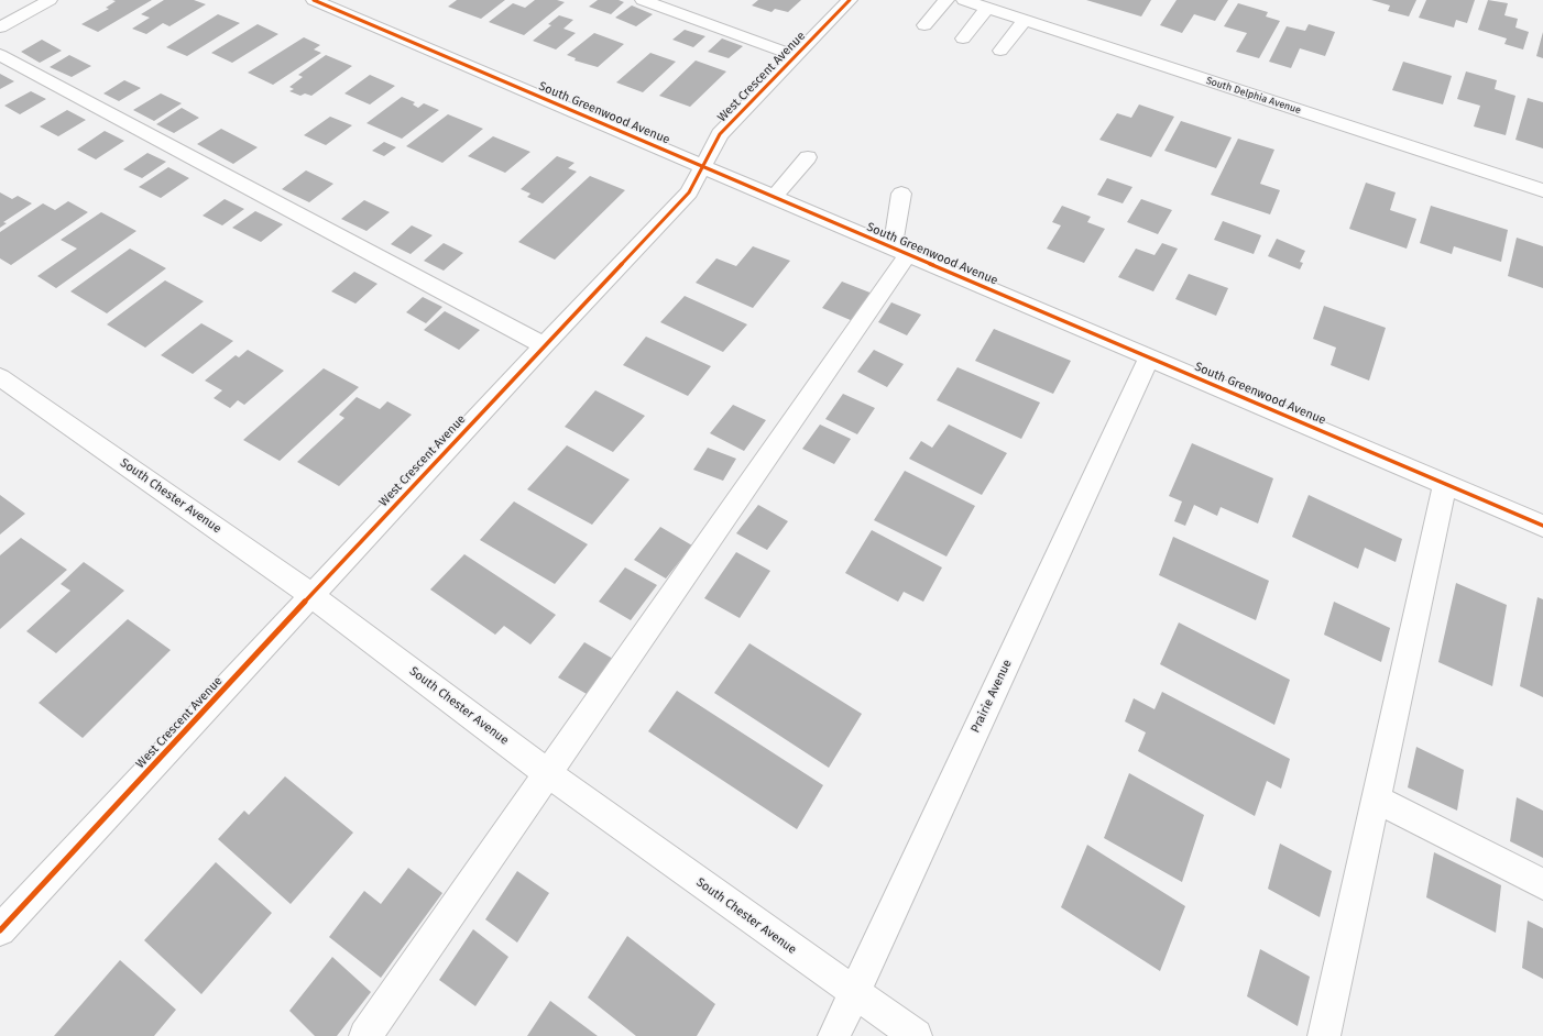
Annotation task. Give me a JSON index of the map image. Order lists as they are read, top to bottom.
{
  "streets": {
    "street": [
      "West Crescent Avenue",
      "South Delphia Avenue",
      "South Greenwood Avenue",
      "South Chester Avenue",
      "Prairie Avenue"
    ]
  },
  "crossings": [
    ["West Crescent Avenue", "South Greenwood Avenue"],
    ["West Crescent Avenue", "South Chester Avenue"],
    ["South Greenwood Avenue", "Prairie Avenue"],
    ["South Chester Avenue", "Prairie Avenue"]
  ]
}
